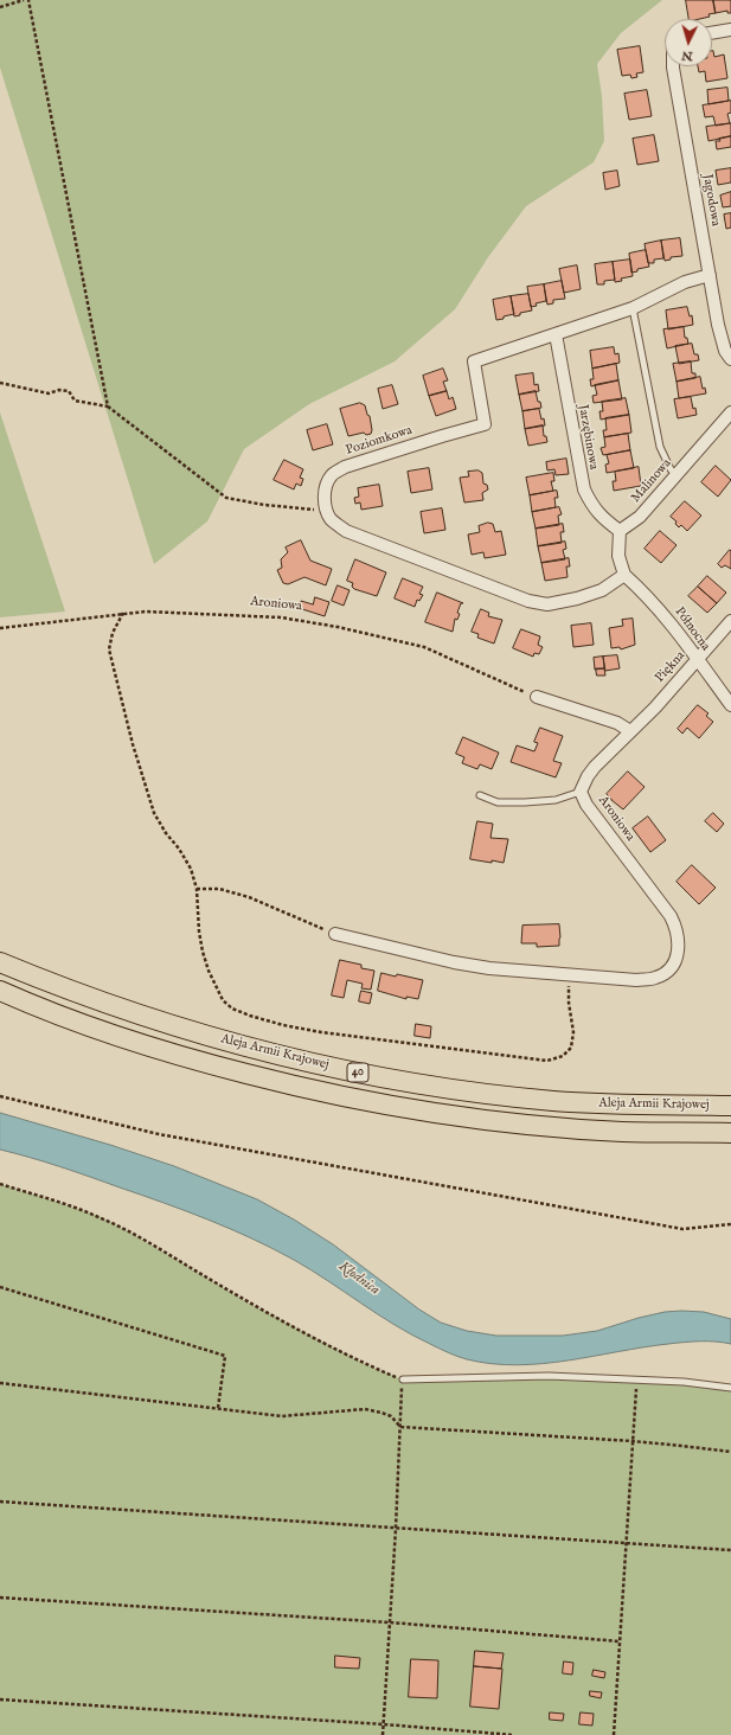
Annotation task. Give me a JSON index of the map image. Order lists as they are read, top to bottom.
{
  "streets": {
    "main road": ["Aleja Armii Krajowej", "40"],
    "street": [
      "Jagodowa",
      "Jarzębinowa",
      "Poziomkowa",
      "Malinowa",
      "Aroniowa",
      "Północna",
      "Piękna"
    ]
  },
  "crossings": [
    ["Jagodowa", "Poziomkowa"],
    ["Jarzębinowa", "Poziomkowa"],
    ["Jarzębinowa", "Malinowa"],
    ["Aroniowa", "Piękna"],
    ["Północna", "Piękna"]
  ],
  "water": ["Kłodnica"],
  "north": "bottom"
}
